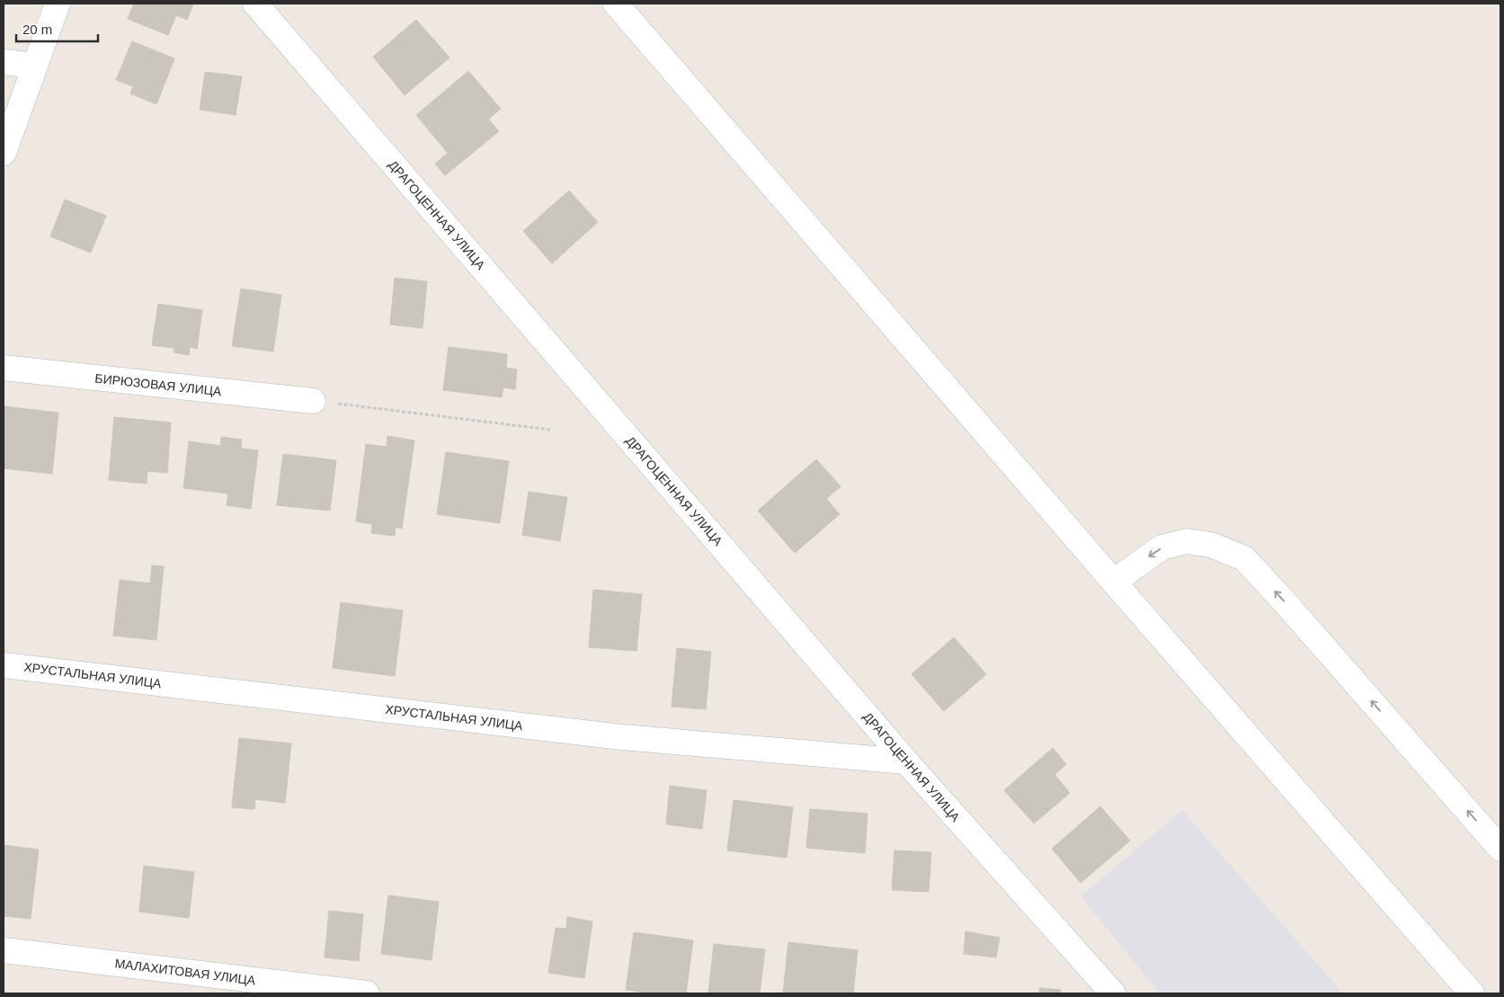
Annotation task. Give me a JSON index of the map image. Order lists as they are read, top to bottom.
{
  "streets": {
    "street": [
      "ДРАГОЦЕННАЯ УЛИЦА",
      "БИРЮЗОВАЯ УЛИЦА",
      "ХРУСТАЛЬНАЯ УЛИЦА",
      "МАЛАХИТОВАЯ УЛИЦА"
    ]
  },
  "crossings": [
    ["ДРАГОЦЕННАЯ УЛИЦА", "ХРУСТАЛЬНАЯ УЛИЦА"]
  ],
  "scale_bar": "20 m"
}
